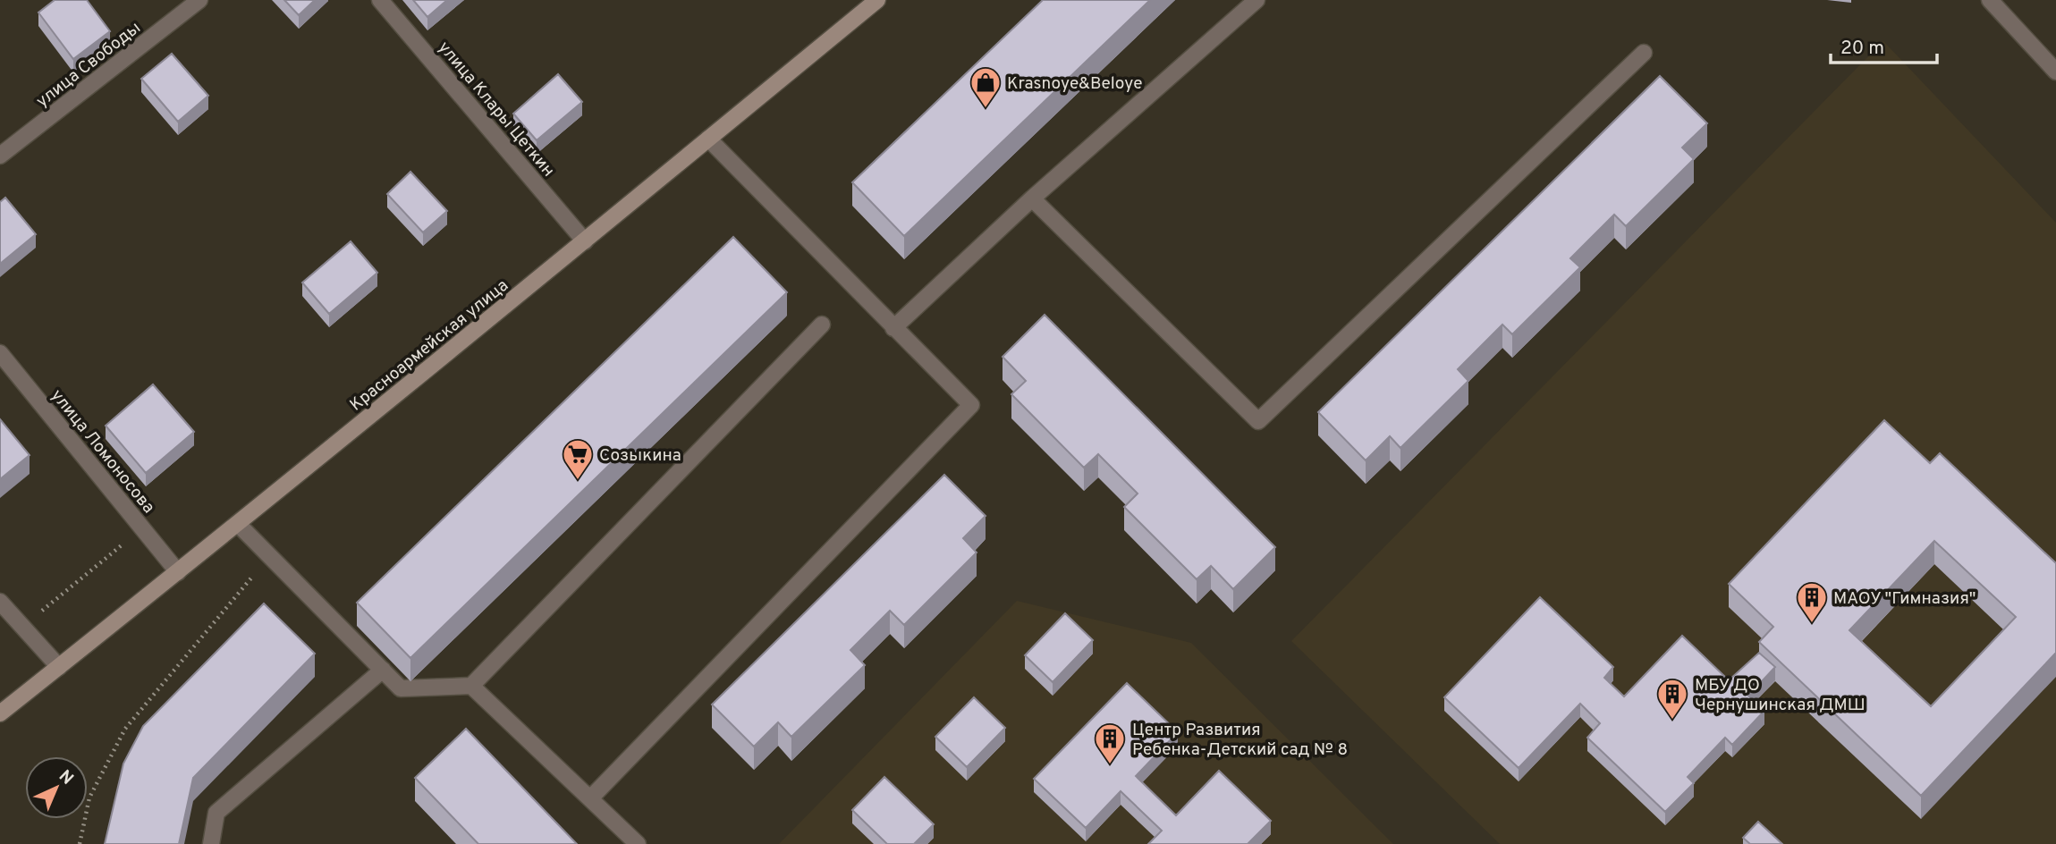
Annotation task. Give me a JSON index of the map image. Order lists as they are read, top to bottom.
{
  "streets": {
    "street": [
      "улица Свободы",
      "улица Клары Цеткин",
      "Красноармейская улица",
      "улица Ломоносова"
    ]
  },
  "crossings": [
    ["улица Клары Цеткин", "Красноармейская улица"],
    ["Красноармейская улица", "улица Ломоносова"]
  ],
  "places": {
    "shop": ["Krasnoye&Beloye"],
    "supermarket": ["Созыкина"],
    "building": ["МАОУ \"Гимназия\"", "МБУ ДО Чернушинская ДМШ", "Центр Развития Ребенка-Детский сад № 8"]
  },
  "scale_bar": "20 m",
  "north": "top right"
}
